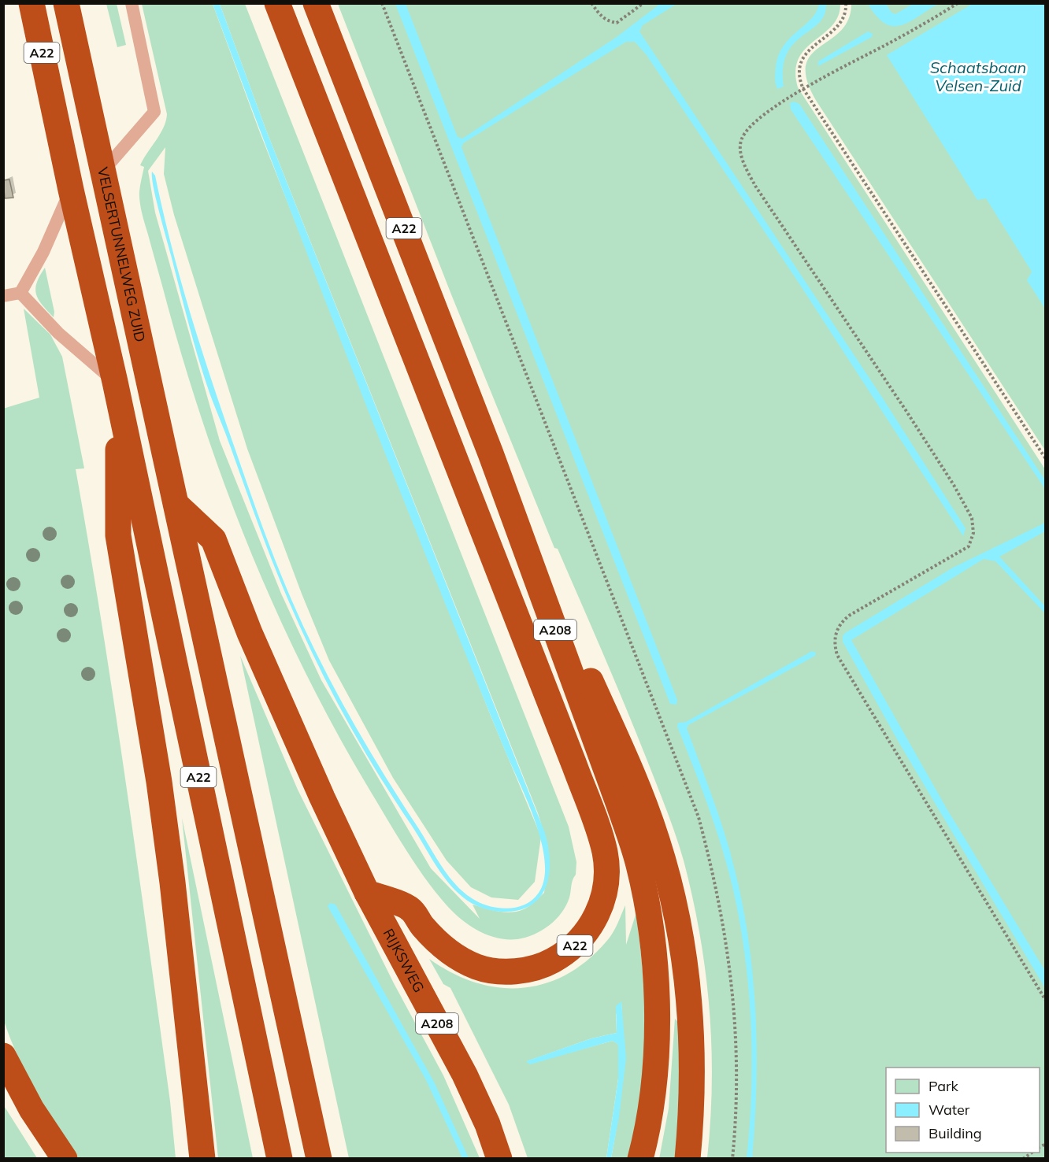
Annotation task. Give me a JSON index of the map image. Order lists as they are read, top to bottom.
{
  "streets": {
    "highway": [
      "A22",
      "VELSERTUNNELWEG ZUID",
      "A208",
      "RIJKSWEG"
    ]
  },
  "crossings": [
    ["A22", "VELSERTUNNELWEG ZUID"],
    ["A22", "A208"],
    ["A22", "RIJKSWEG"],
    ["VELSERTUNNELWEG ZUID", "RIJKSWEG"]
  ],
  "water": ["Schaatsbaan Velsen-Zuid"],
  "legend": ["Park", "Water", "Building"]
}
